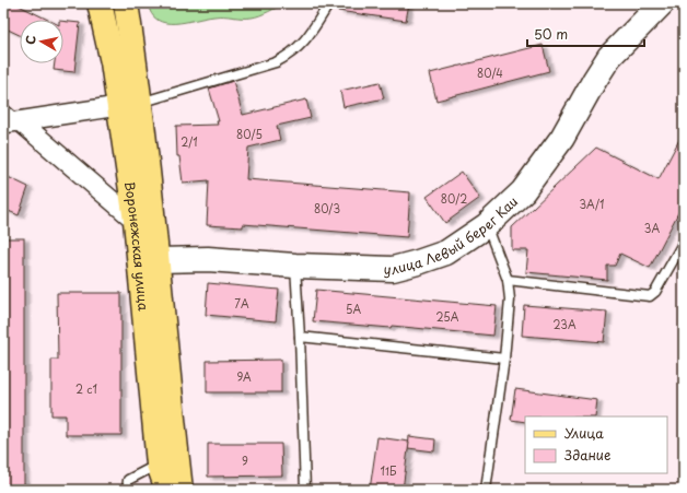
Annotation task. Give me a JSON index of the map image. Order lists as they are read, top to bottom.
{
  "streets": {
    "main road": ["Воронежская улица"],
    "street": ["улица Левый берег Каи"]
  },
  "crossings": [
    ["улица Левый берег Каи", "Воронежская улица"]
  ],
  "house_numbers": [
    "80/4",
    "80/5",
    "2/1",
    "80/2",
    "3А/1",
    "80/3",
    "3А",
    "7А",
    "5А",
    "25А",
    "23А",
    "9А",
    "2 с1",
    "9",
    "11Б"
  ],
  "legend": ["Улица", "Здание"],
  "scale_bar": "50 m",
  "north": "left"
}
